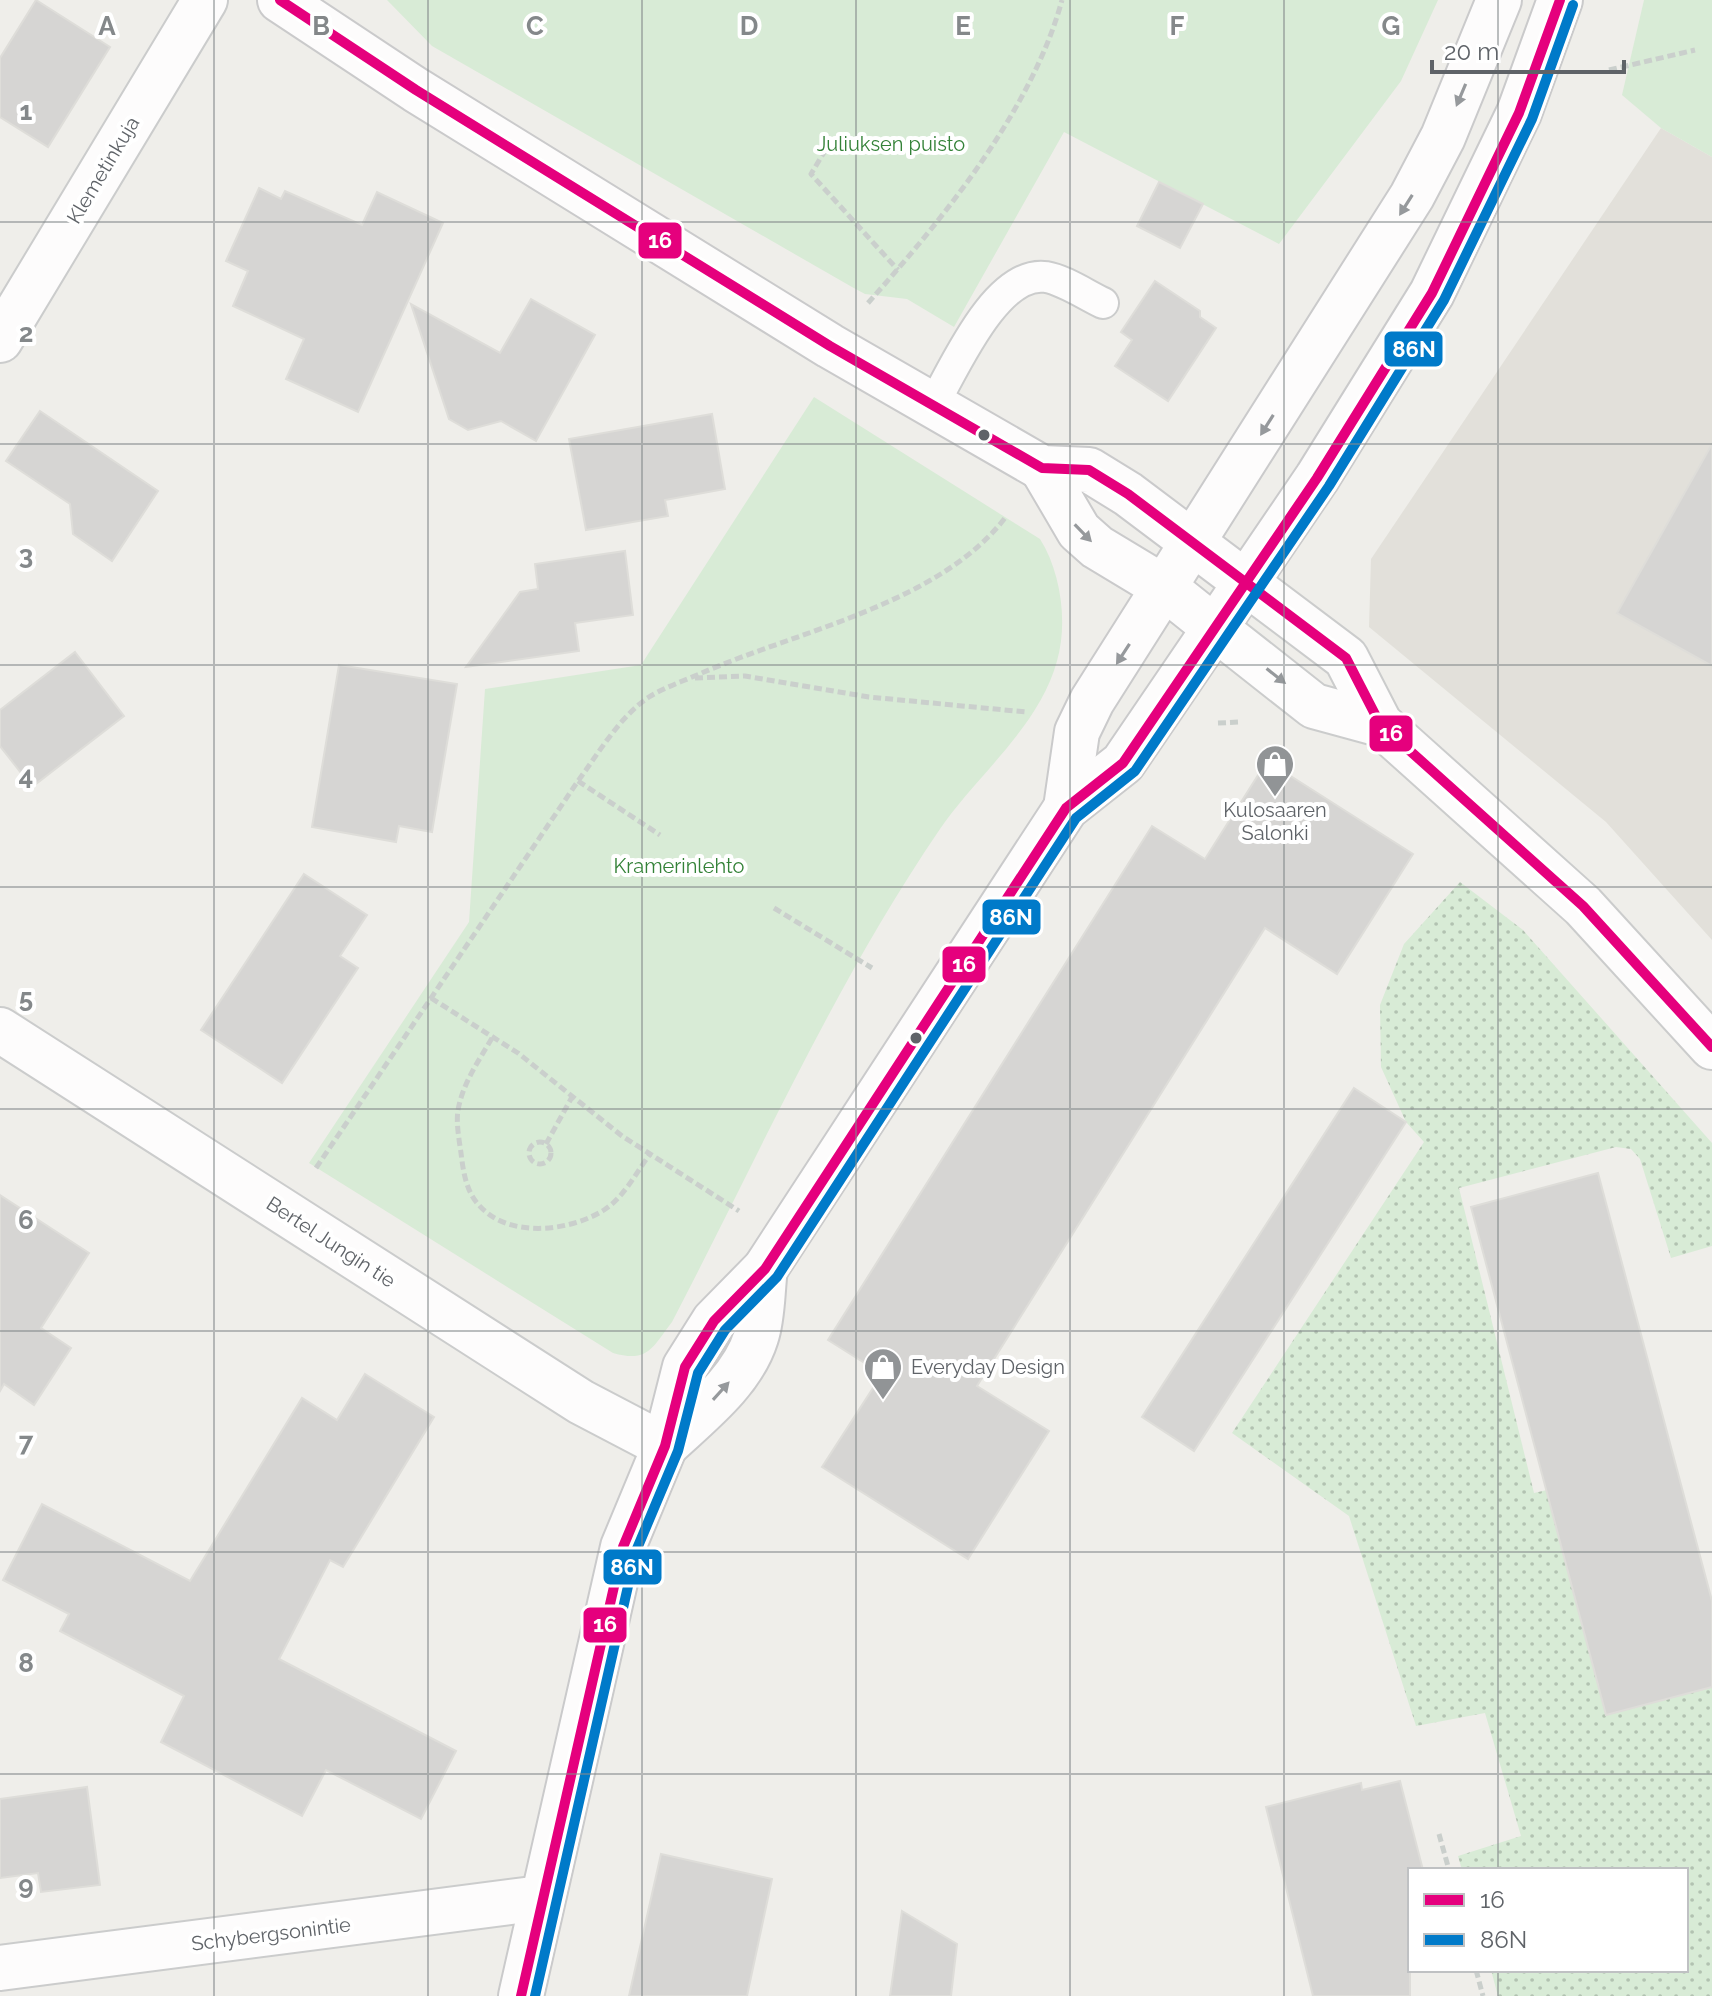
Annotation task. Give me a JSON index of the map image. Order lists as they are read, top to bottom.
{
  "streets": {
    "street": ["Klemetinkuja", "Bertel Jungin tie", "Schybergsonintie"]
  },
  "parks": ["Juliuksen puisto", "Kramerinlehto"],
  "places": {
    "shop": ["Kulosaaren Salonki", "Everyday Design"]
  },
  "lines": ["transit line 16", "transit line 86N"],
  "legend": ["16", "86N"],
  "scale_bar": "20 m",
  "grid": {
    "columns": [
      "A",
      "B",
      "C",
      "D",
      "E",
      "F",
      "G"
    ],
    "rows": [
      "1",
      "2",
      "3",
      "4",
      "5",
      "6",
      "7",
      "8",
      "9"
    ]
  }
}
